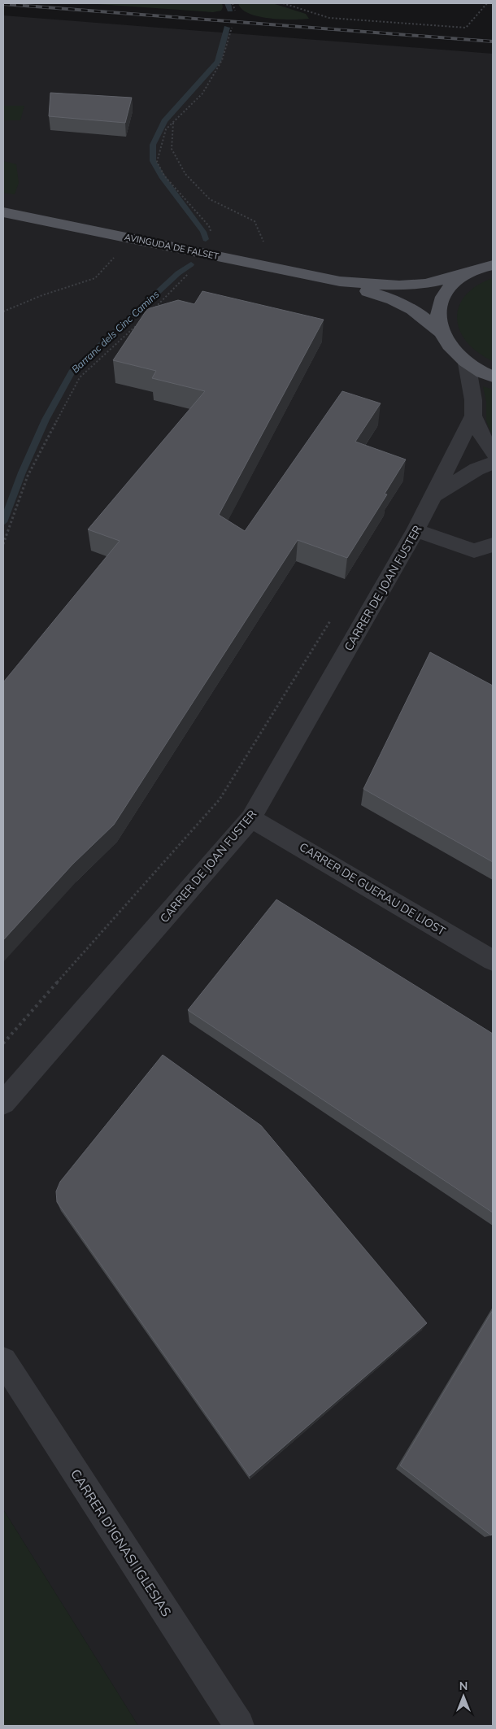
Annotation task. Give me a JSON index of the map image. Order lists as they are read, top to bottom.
{
  "streets": {
    "main road": ["AVINGUDA DE FALSET"],
    "street": ["CARRER DE JOAN FUSTER", "CARRER DE GUERAU DE LIOST", "CARRER D'IGNASI IGLESIAS"]
  },
  "crossings": [
    ["CARRER DE JOAN FUSTER", "CARRER DE GUERAU DE LIOST"]
  ],
  "water": ["Barranc dels Cinc Camins"],
  "north": "top"
}
